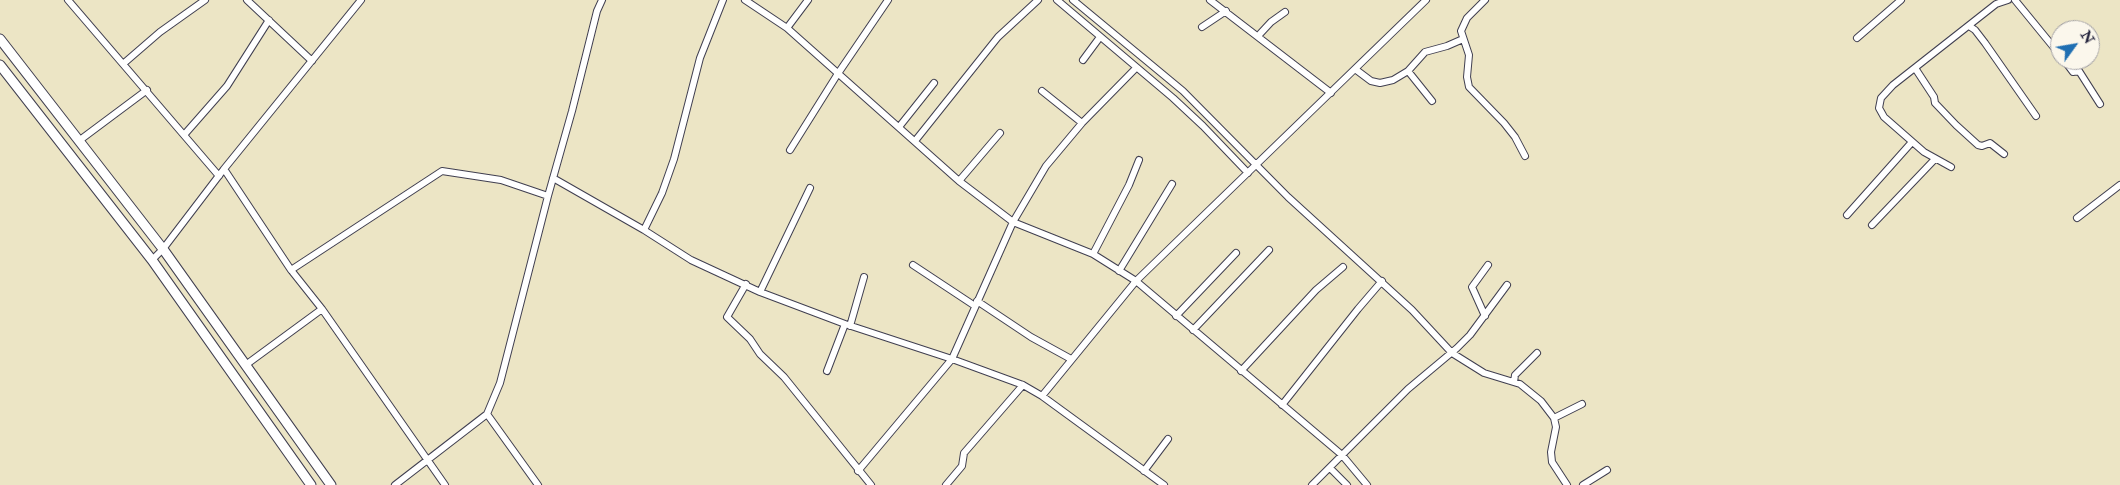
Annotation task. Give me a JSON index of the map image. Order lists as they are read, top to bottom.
{
  "north": "top right"
}
